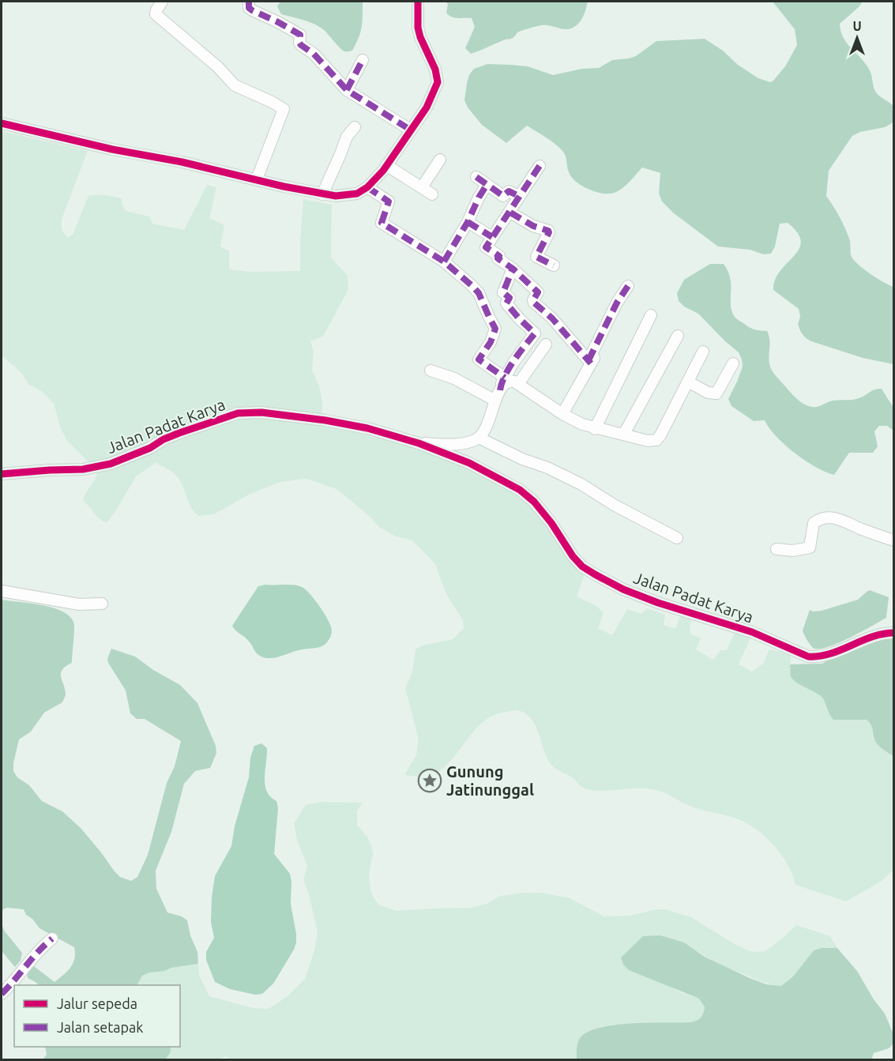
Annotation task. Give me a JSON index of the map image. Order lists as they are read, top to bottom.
{
  "streets": {
    "street": ["Jalan Padat Karya"]
  },
  "places": {
    "place": ["Gunung Jatinunggal"]
  },
  "legend": ["Jalur sepeda", "Jalan setapak"],
  "north": "top"
}
